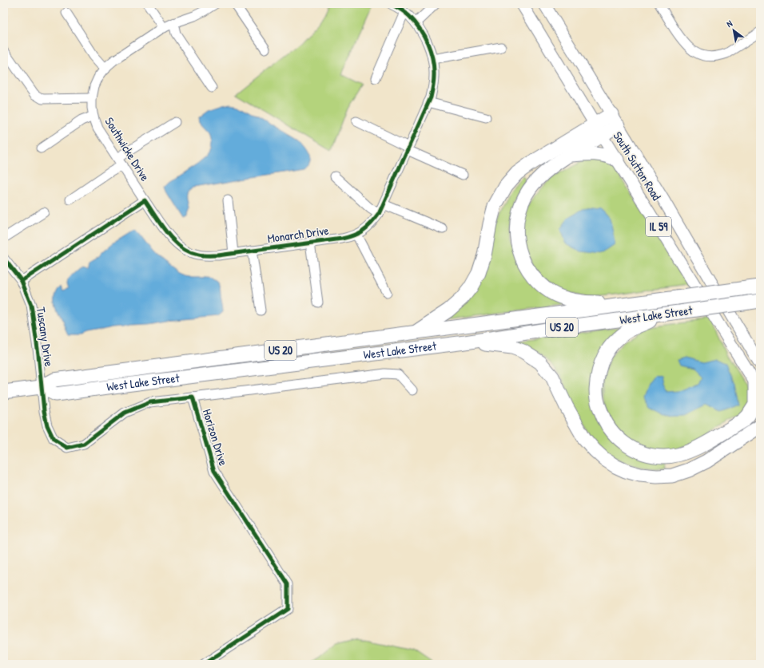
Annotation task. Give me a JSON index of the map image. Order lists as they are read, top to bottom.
{
  "streets": {
    "highway": ["West Lake Street", "US 20"],
    "main road": ["South Sutton Road", "IL 59"],
    "street": [
      "Southwicke Drive",
      "Monarch Drive",
      "Tuscany Drive",
      "Horizon Drive"
    ]
  },
  "crossings": [
    ["Southwicke Drive", "Monarch Drive"],
    ["West Lake Street", "Tuscany Drive"],
    ["West Lake Street", "Horizon Drive"],
    ["Tuscany Drive", "Horizon Drive"]
  ],
  "north": "top left"
}
